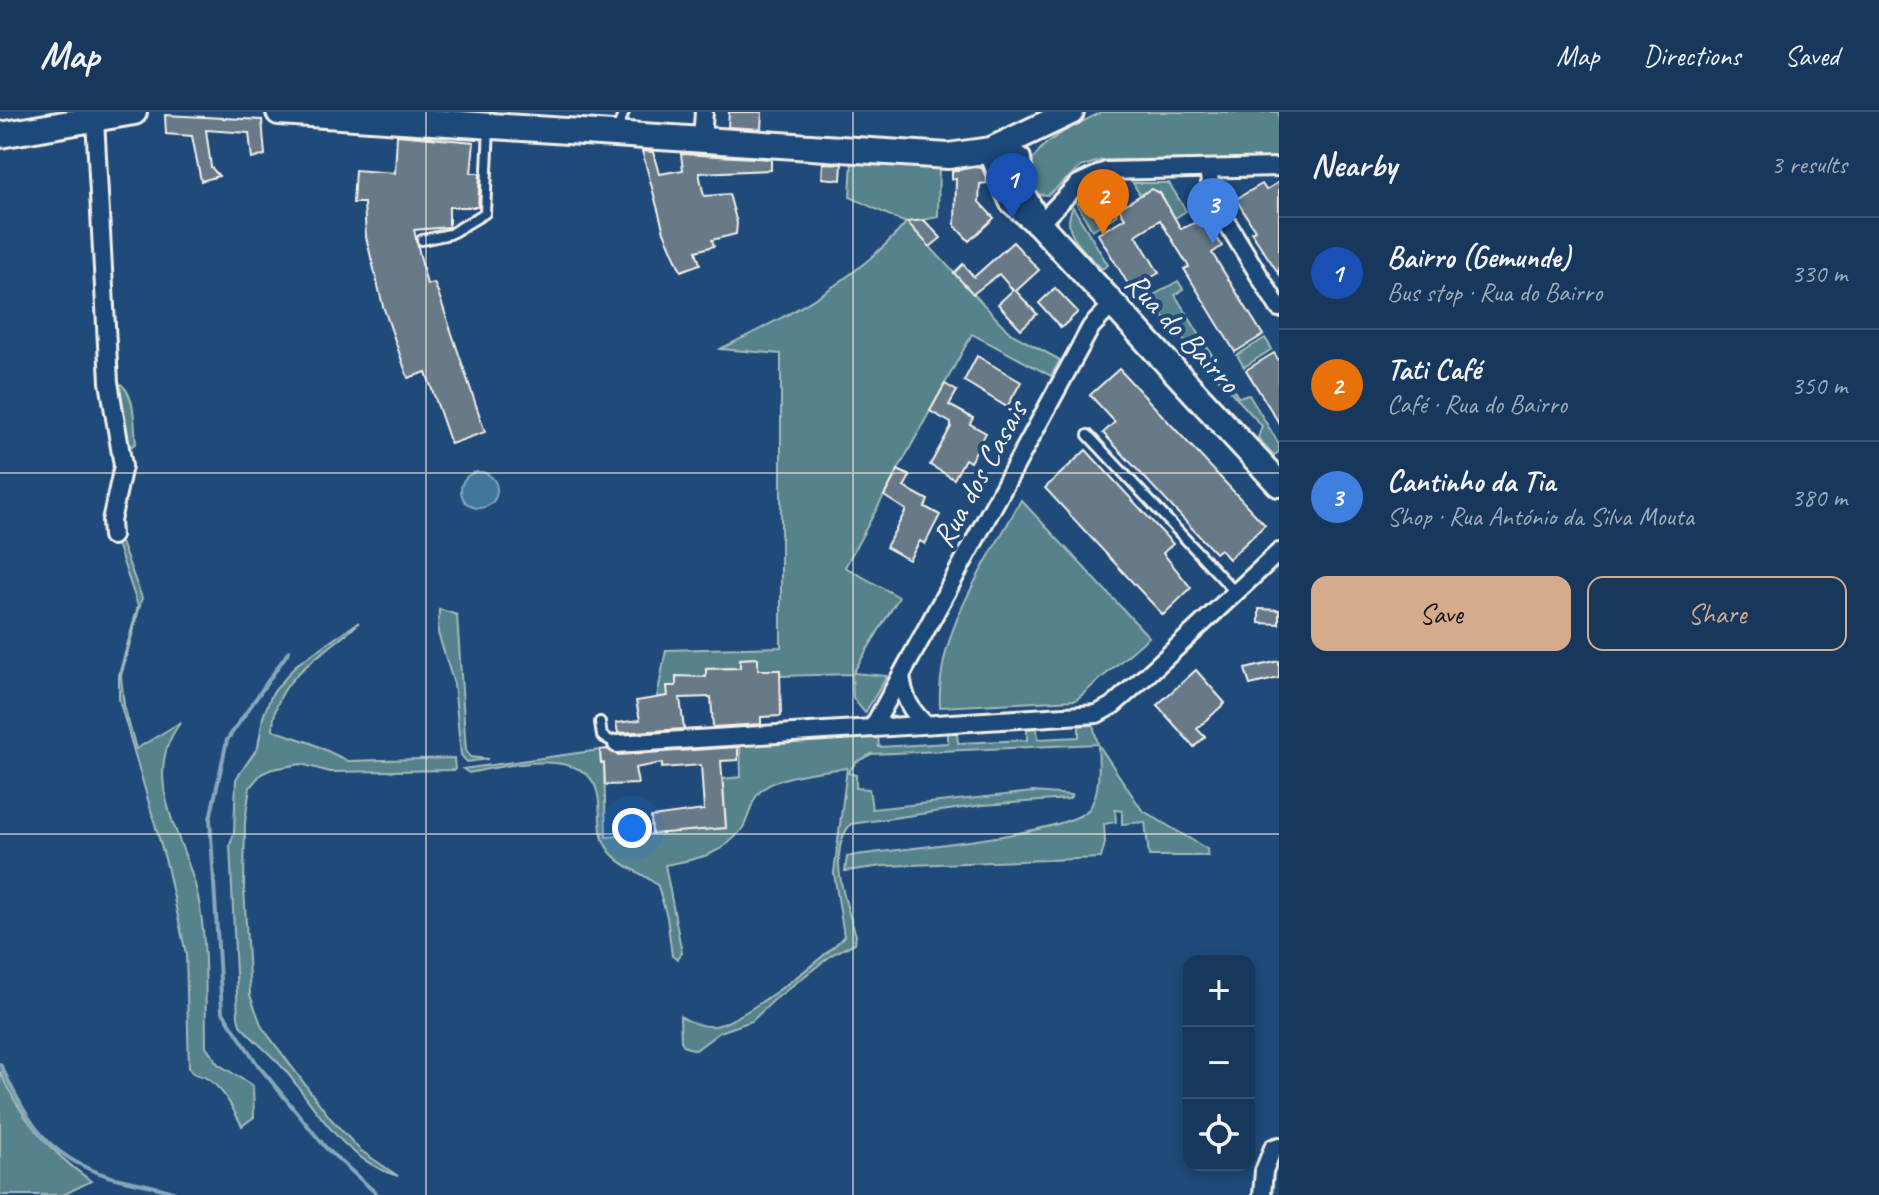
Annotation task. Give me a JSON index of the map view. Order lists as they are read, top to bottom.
{
  "streets": {
    "main road": ["Rua do Bairro"],
    "street": ["Rua dos Casais"]
  },
  "crossings": [
    ["Rua do Bairro", "Rua dos Casais"]
  ],
  "page": {
    "header": "Map",
    "nav": ["Map", "Directions", "Saved"],
    "heading": ["Nearby", "3 results"],
    "pins": ["1", "2", "3"],
    "list": [
      {
        "mark": "1",
        "name": "Bairro (Gemunde)",
        "note": "Bus stop · Rua do Bairro",
        "value": "330 m"
      },
      {
        "mark": "2",
        "name": "Tati Café",
        "note": "Café · Rua do Bairro",
        "value": "350 m"
      },
      {
        "mark": "3",
        "name": "Cantinho da Tia",
        "note": "Shop · Rua António da Silva Mouta",
        "value": "380 m"
      }
    ],
    "buttons": ["Save", "Share"],
    "map_buttons": ["+", "−"]
  }
}
